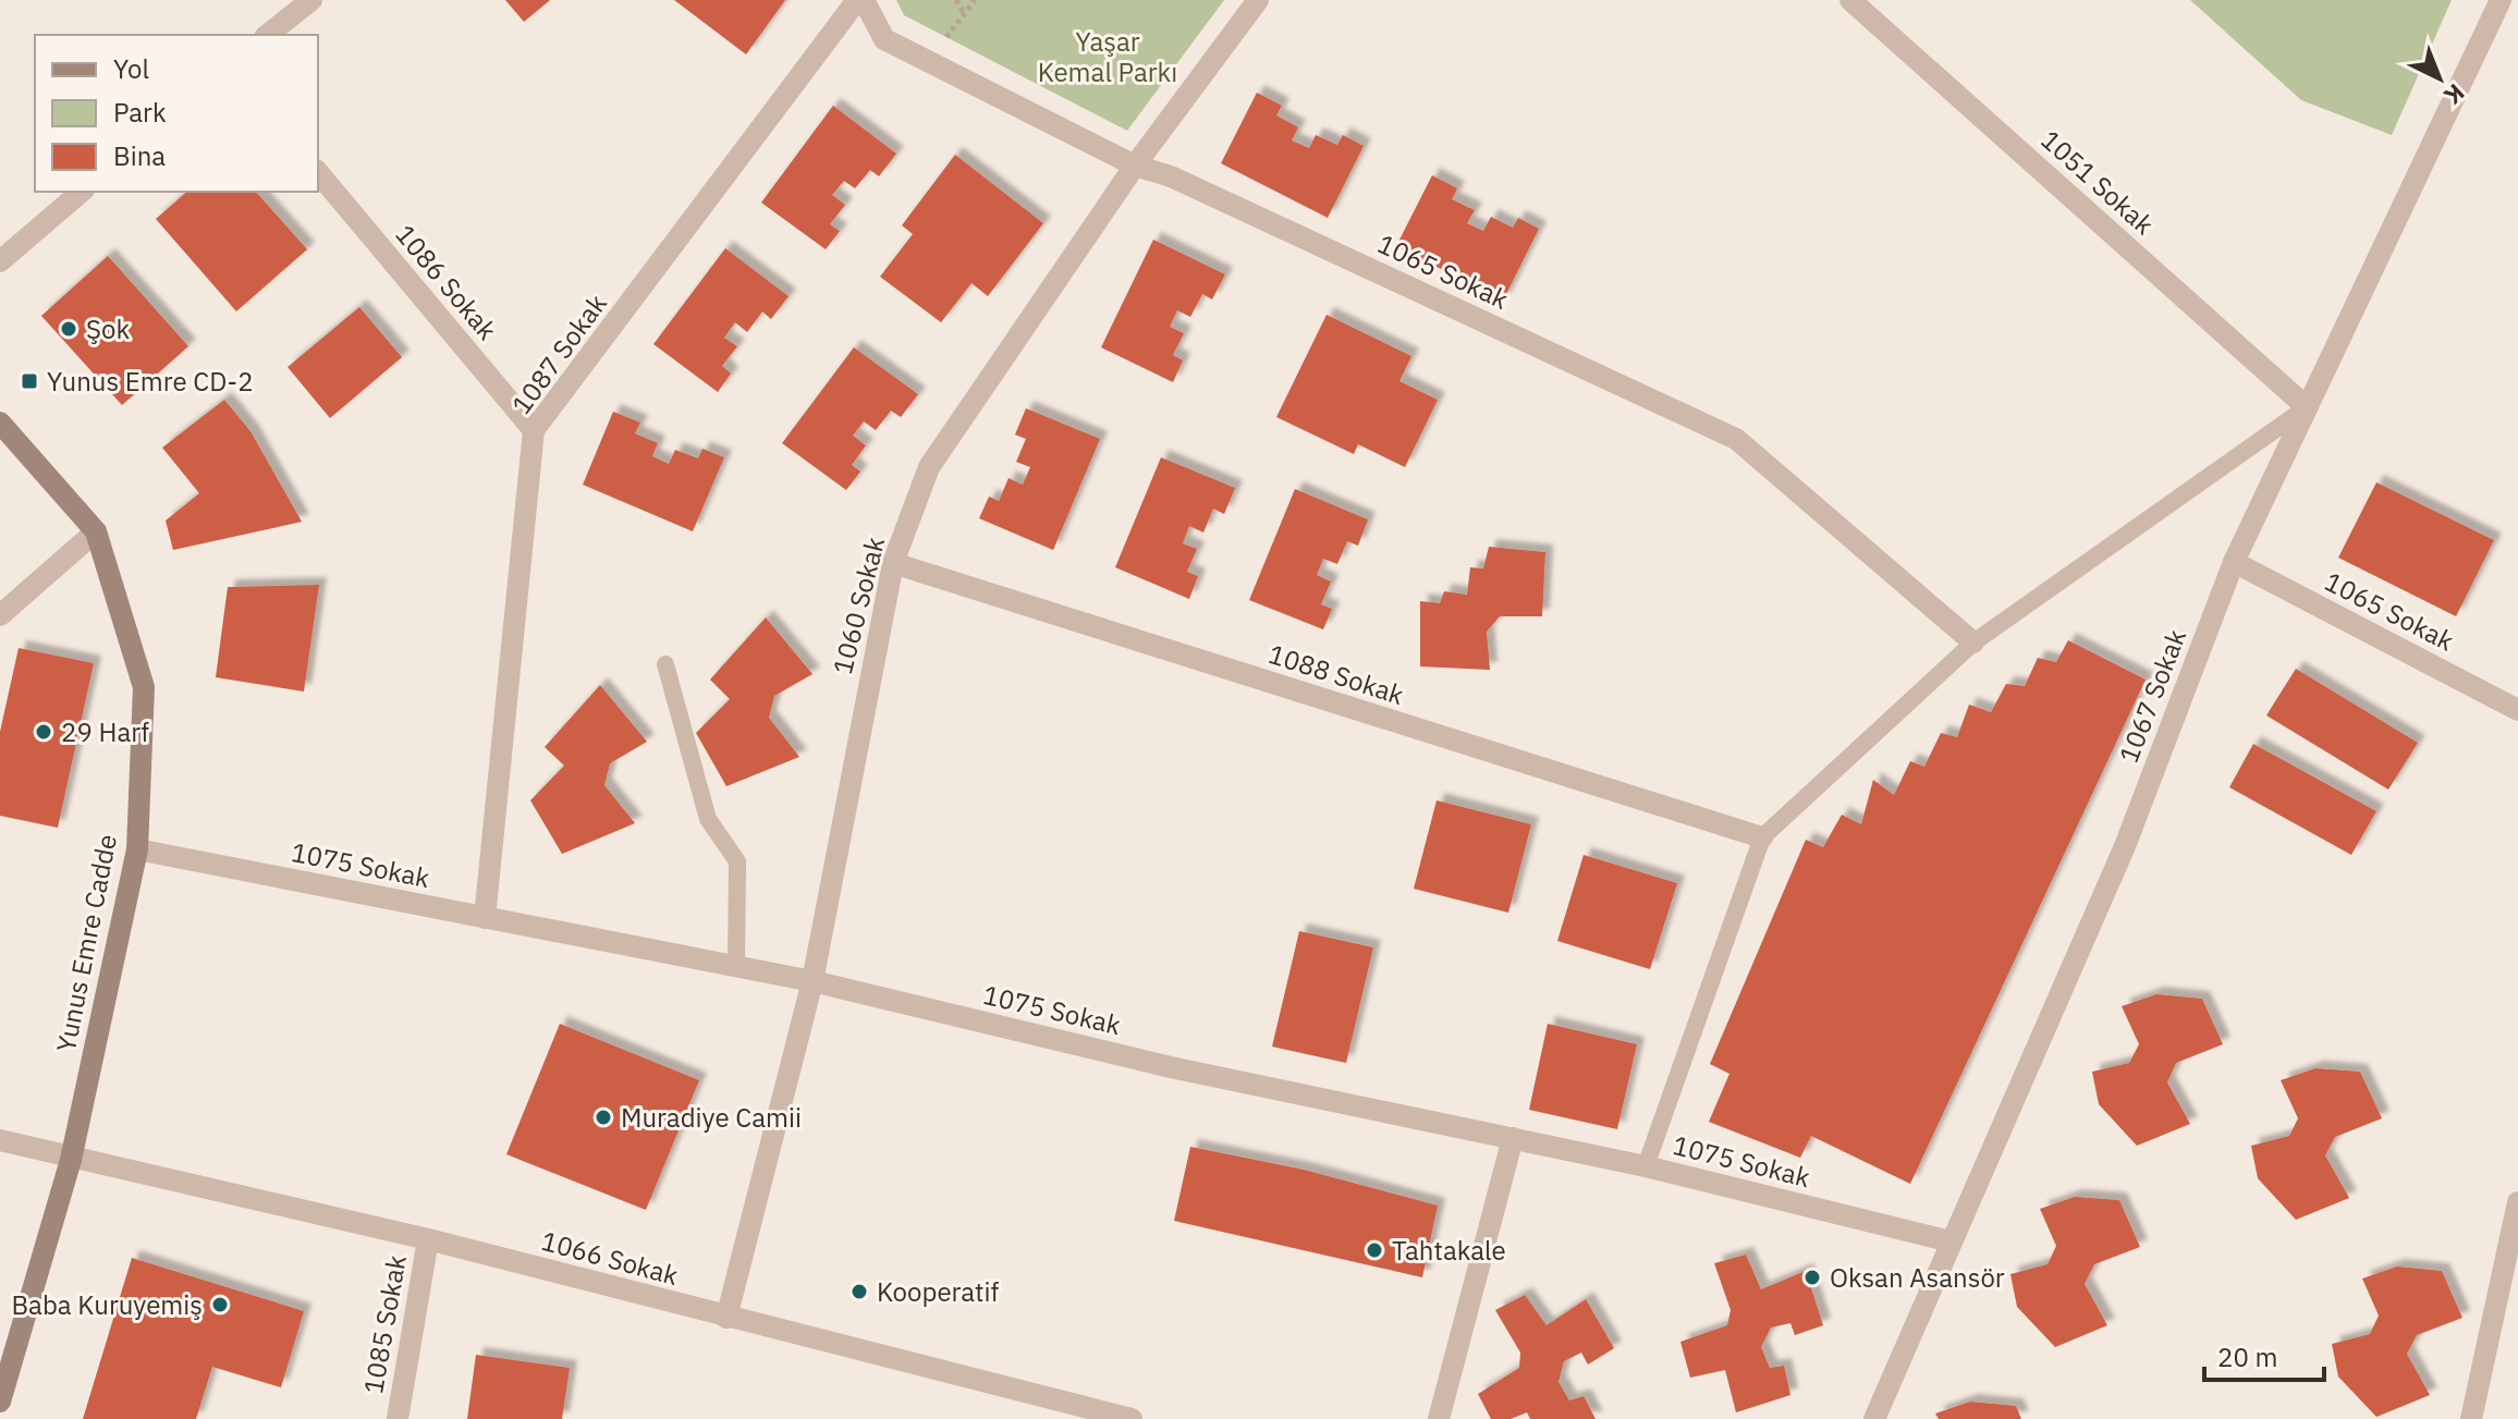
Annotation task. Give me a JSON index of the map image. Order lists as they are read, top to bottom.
{
  "streets": {
    "street": [
      "1051 Sokak",
      "1065 Sokak",
      "1086 Sokak",
      "1087 Sokak",
      "1060 Sokak",
      "1088 Sokak",
      "1067 Sokak",
      "1075 Sokak",
      "Yunus Emre Cadde",
      "1066 Sokak",
      "1085 Sokak"
    ]
  },
  "crossings": [
    ["1051 Sokak", "1067 Sokak"],
    ["1065 Sokak", "1087 Sokak"],
    ["1065 Sokak", "1060 Sokak"],
    ["1065 Sokak", "1067 Sokak"],
    ["1086 Sokak", "1087 Sokak"],
    ["1087 Sokak", "1075 Sokak"],
    ["1060 Sokak", "1088 Sokak"],
    ["1060 Sokak", "1075 Sokak"],
    ["1060 Sokak", "1066 Sokak"],
    ["1067 Sokak", "1075 Sokak"],
    ["1075 Sokak", "Yunus Emre Cadde"],
    ["Yunus Emre Cadde", "1066 Sokak"],
    ["1066 Sokak", "1085 Sokak"]
  ],
  "parks": ["Yaşar Kemal Parkı"],
  "places": {
    "other": [
      "Şok",
      "29 Harf",
      "Muradiye Camii",
      "Tahtakale",
      "Oksan Asansör",
      "Kooperatif",
      "Baba Kuruyemiş"
    ],
    "transit": ["Yunus Emre CD-2"]
  },
  "legend": ["Yol", "Park", "Bina"],
  "scale_bar": "20 m",
  "north": "bottom right"
}
